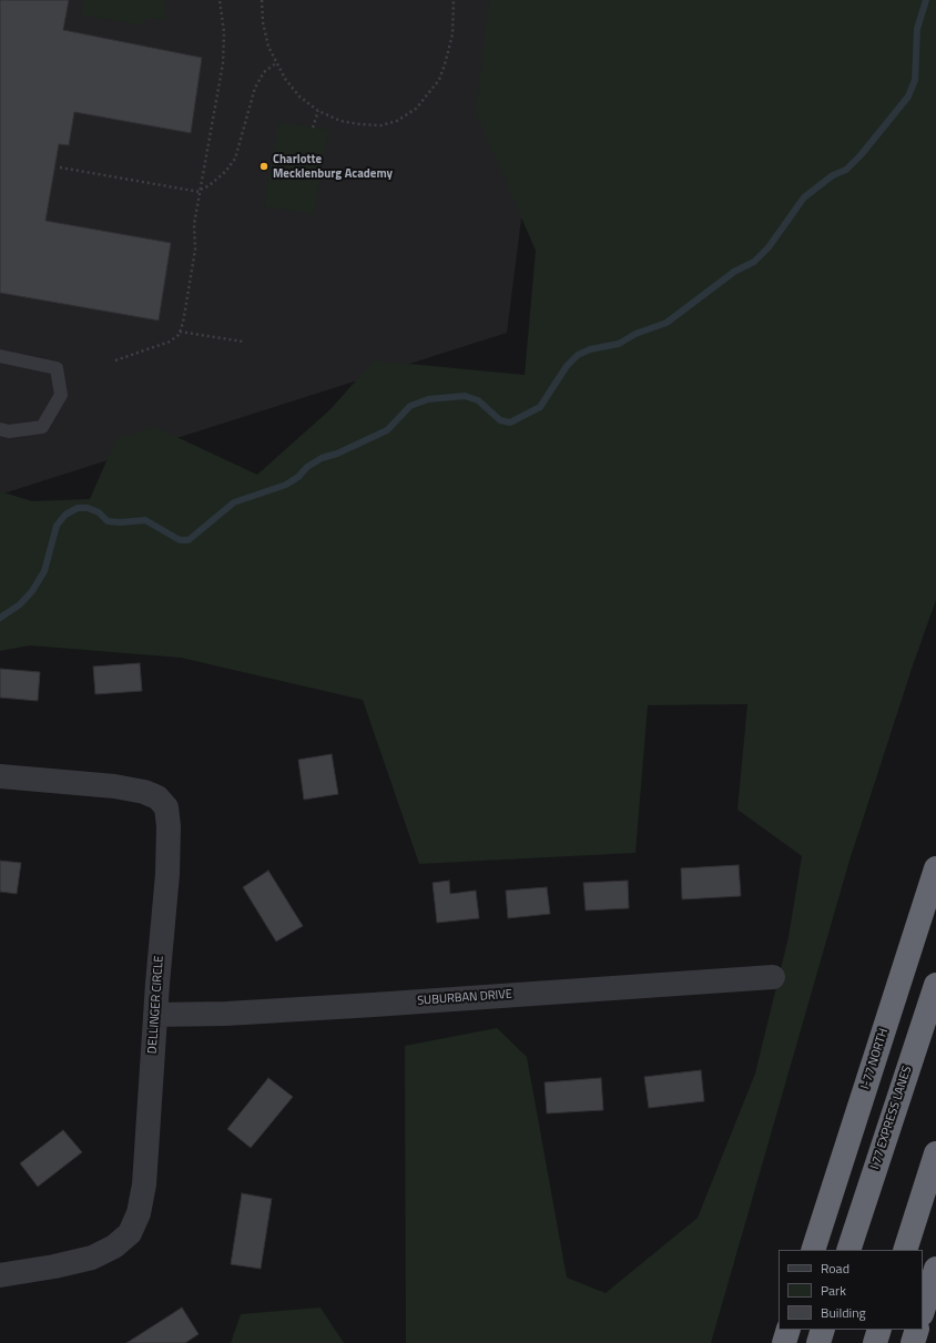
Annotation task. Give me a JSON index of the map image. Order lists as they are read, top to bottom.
{
  "streets": {
    "highway": ["I-77 NORTH", "I 77 EXPRESS LANES"],
    "street": ["SUBURBAN DRIVE", "DELLINGER CIRCLE"]
  },
  "crossings": [
    ["SUBURBAN DRIVE", "DELLINGER CIRCLE"]
  ],
  "places": ["Charlotte Mecklenburg Academy"],
  "legend": ["Road", "Park", "Building"]
}
